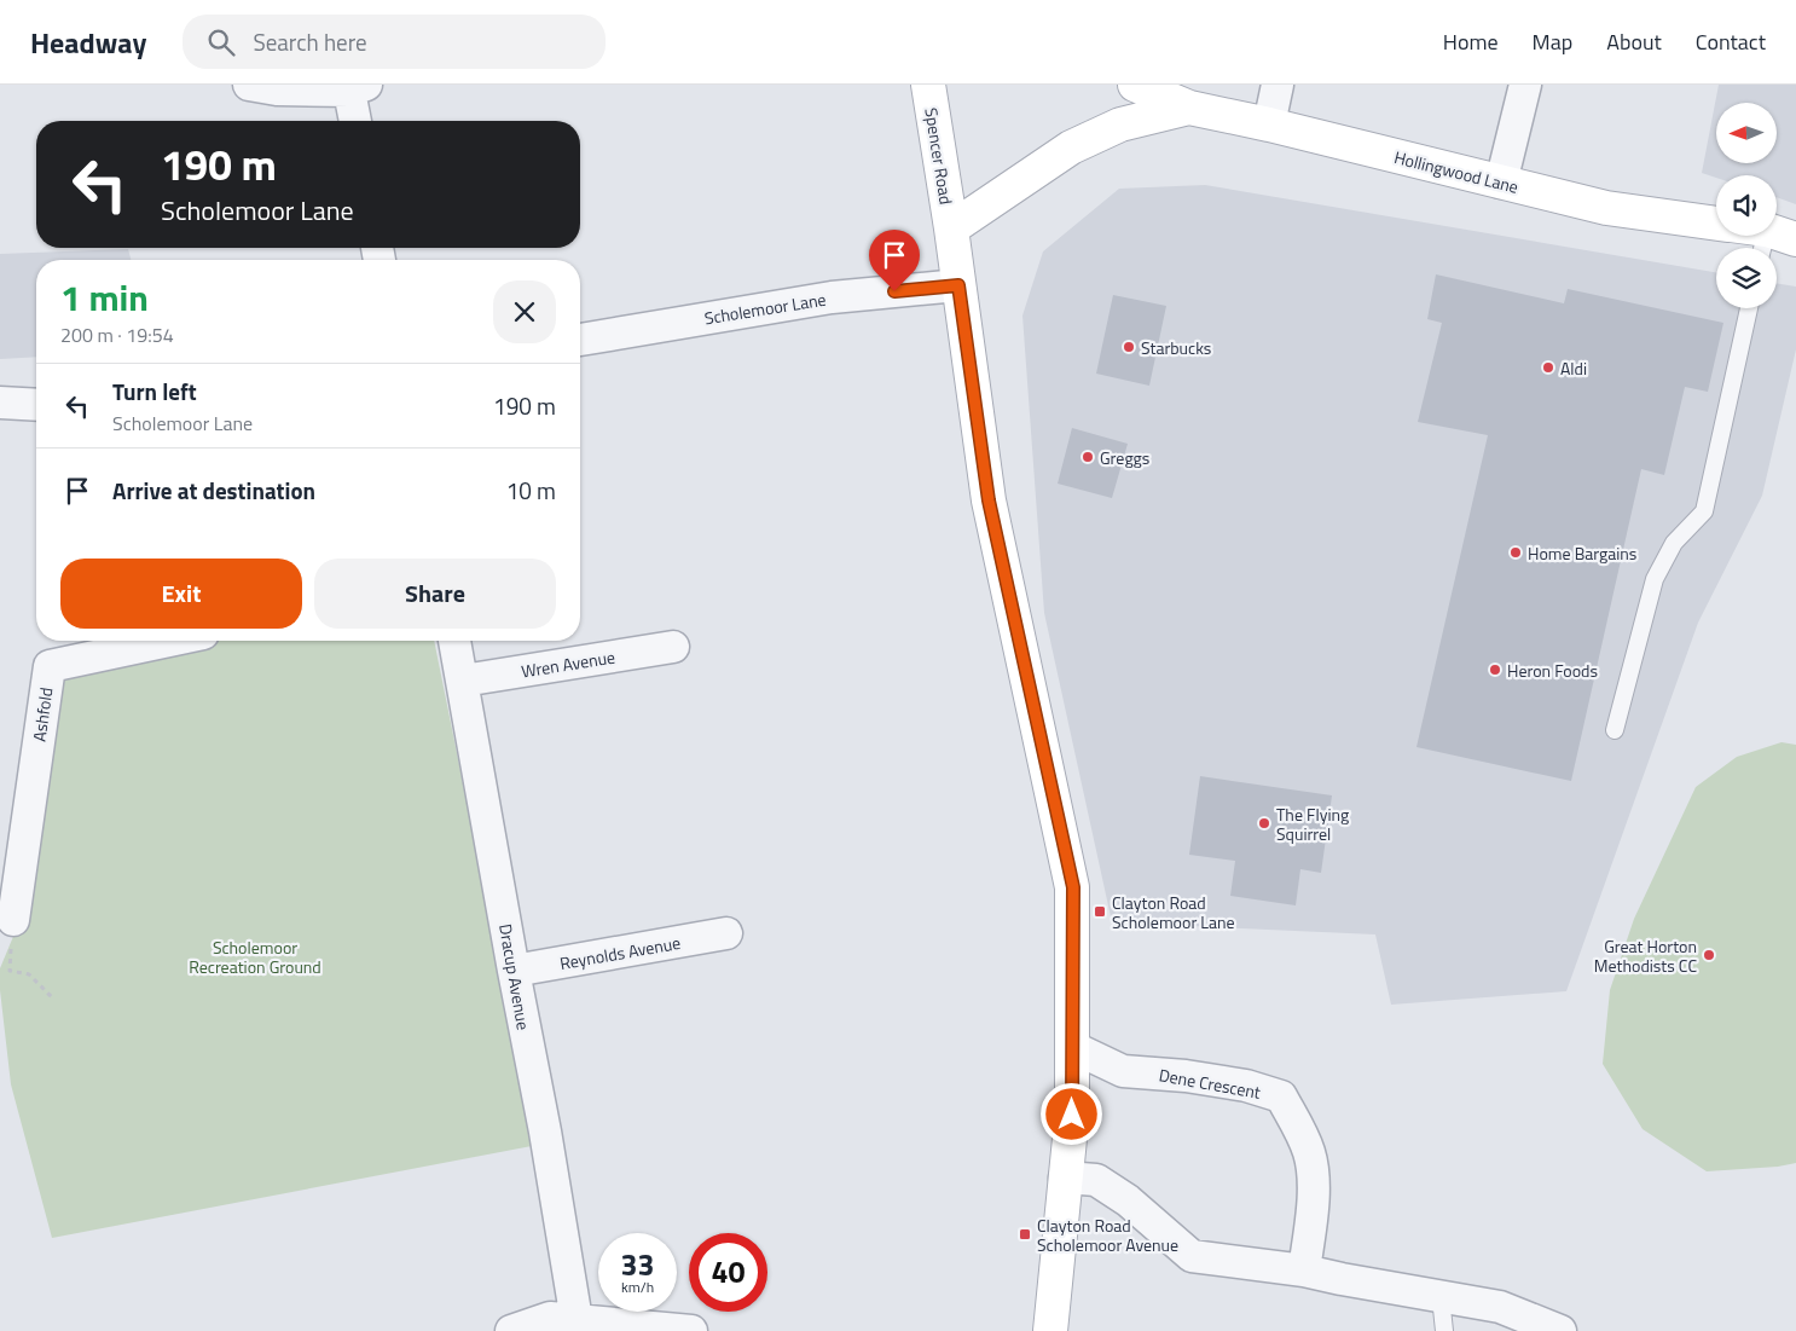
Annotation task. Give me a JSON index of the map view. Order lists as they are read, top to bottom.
{
  "streets": {
    "street": [
      "Spencer Road",
      "Hollingwood Lane",
      "Scholemoor Lane",
      "Wren Avenue",
      "Ashfold",
      "Reynolds Avenue",
      "Dracup Avenue",
      "Dene Crescent"
    ]
  },
  "crossings": [
    ["Spencer Road", "Hollingwood Lane"],
    ["Spencer Road", "Scholemoor Lane"],
    ["Spencer Road", "Dene Crescent"],
    ["Wren Avenue", "Dracup Avenue"],
    ["Reynolds Avenue", "Dracup Avenue"]
  ],
  "parks": ["Scholemoor Recreation Ground"],
  "places": {
    "other": [
      "Starbucks",
      "Aldi",
      "Greggs",
      "Home Bargains",
      "Heron Foods",
      "The Flying Squirrel",
      "Great Horton Methodists CC"
    ],
    "transit": ["Clayton Road Scholemoor Lane", "Clayton Road Scholemoor Avenue"]
  },
  "north": "left",
  "page": {
    "header": "Headway",
    "search": "Search here",
    "nav": [
      "Home",
      "Map",
      "About",
      "Contact"
    ],
    "turn": ["190 m", "Scholemoor Lane"],
    "heading": ["1 min", "200 m · 19:54"],
    "list": [
      {
        "name": "Turn left",
        "note": "Scholemoor Lane",
        "value": "190 m"
      },
      {
        "name": "Arrive at destination",
        "value": "10 m"
      }
    ],
    "buttons": ["Exit", "Share"],
    "speed": "33 km/h",
    "limit": "40"
  }
}
